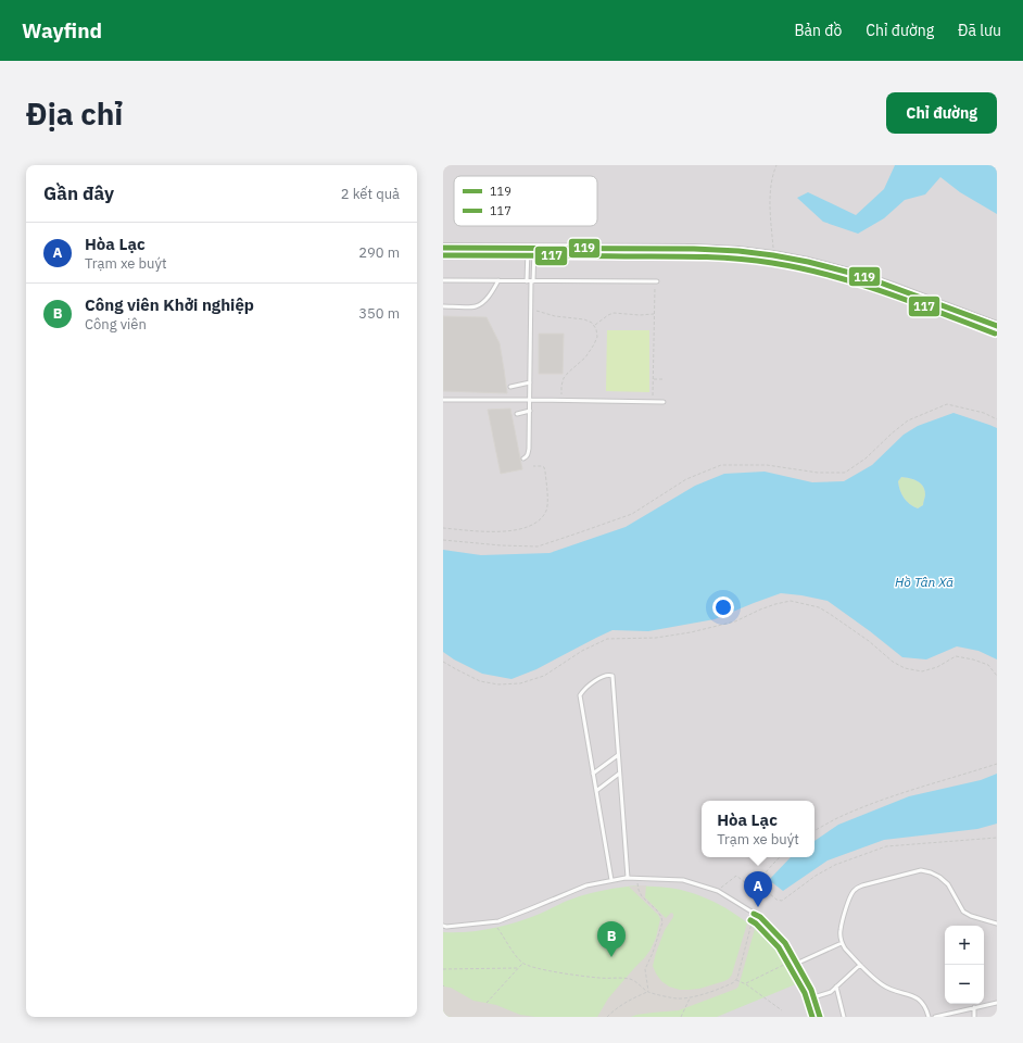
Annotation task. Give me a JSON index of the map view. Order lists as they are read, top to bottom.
{
  "water": ["Hồ Tân Xã"],
  "lines": ["transit line 119", "transit line 117"],
  "legend": ["119", "117"],
  "page": {
    "header": "Wayfind",
    "nav": ["Bản đồ", "Chỉ đường", "Đã lưu"],
    "buttons": "Chỉ đường",
    "title": "Địa chỉ",
    "heading": ["Gần đây", "2 kết quả"],
    "list": [
      {
        "mark": "A",
        "name": "Hòa Lạc",
        "note": "Trạm xe buýt",
        "value": "290 m"
      },
      {
        "mark": "B",
        "name": "Công viên Khởi nghiệp",
        "note": "Công viên",
        "value": "350 m"
      }
    ],
    "popup": ["Hòa Lạc", "Trạm xe buýt"],
    "pins": ["A", "B"],
    "map_buttons": ["+", "−"]
  }
}
